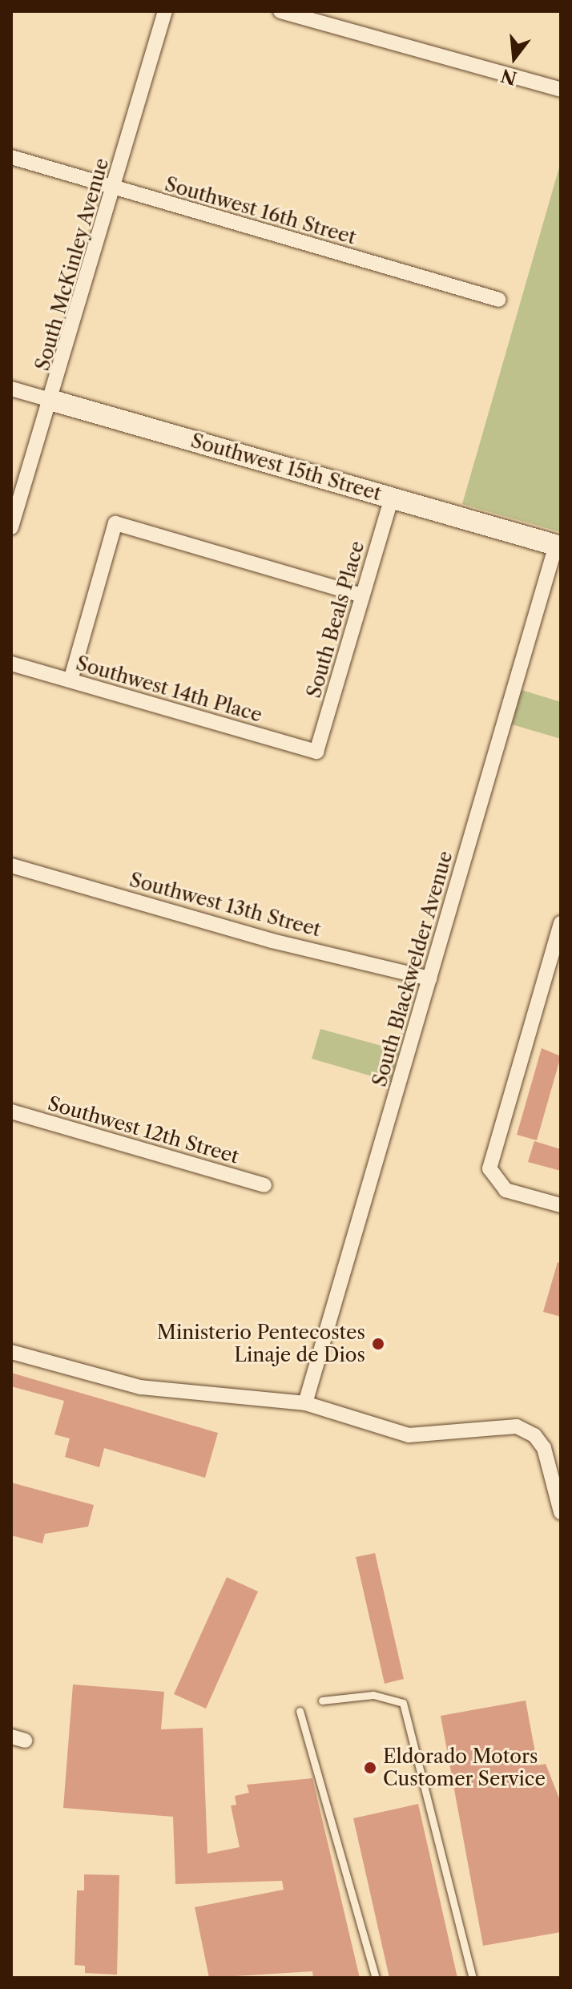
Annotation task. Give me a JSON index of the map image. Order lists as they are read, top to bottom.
{
  "streets": {
    "street": [
      "Southwest 16th Street",
      "South McKinley Avenue",
      "Southwest 15th Street",
      "South Beals Place",
      "Southwest 14th Place",
      "Southwest 13th Street",
      "South Blackwelder Avenue",
      "Southwest 12th Street"
    ]
  },
  "crossings": [
    ["Southwest 16th Street", "South McKinley Avenue"],
    ["South McKinley Avenue", "Southwest 15th Street"],
    ["Southwest 15th Street", "South Beals Place"],
    ["Southwest 15th Street", "South Blackwelder Avenue"],
    ["South Beals Place", "Southwest 14th Place"],
    ["Southwest 13th Street", "South Blackwelder Avenue"]
  ],
  "places": ["Ministerio Pentecostes Linaje de Dios", "Eldorado Motors Customer Service"],
  "north": "bottom"
}
